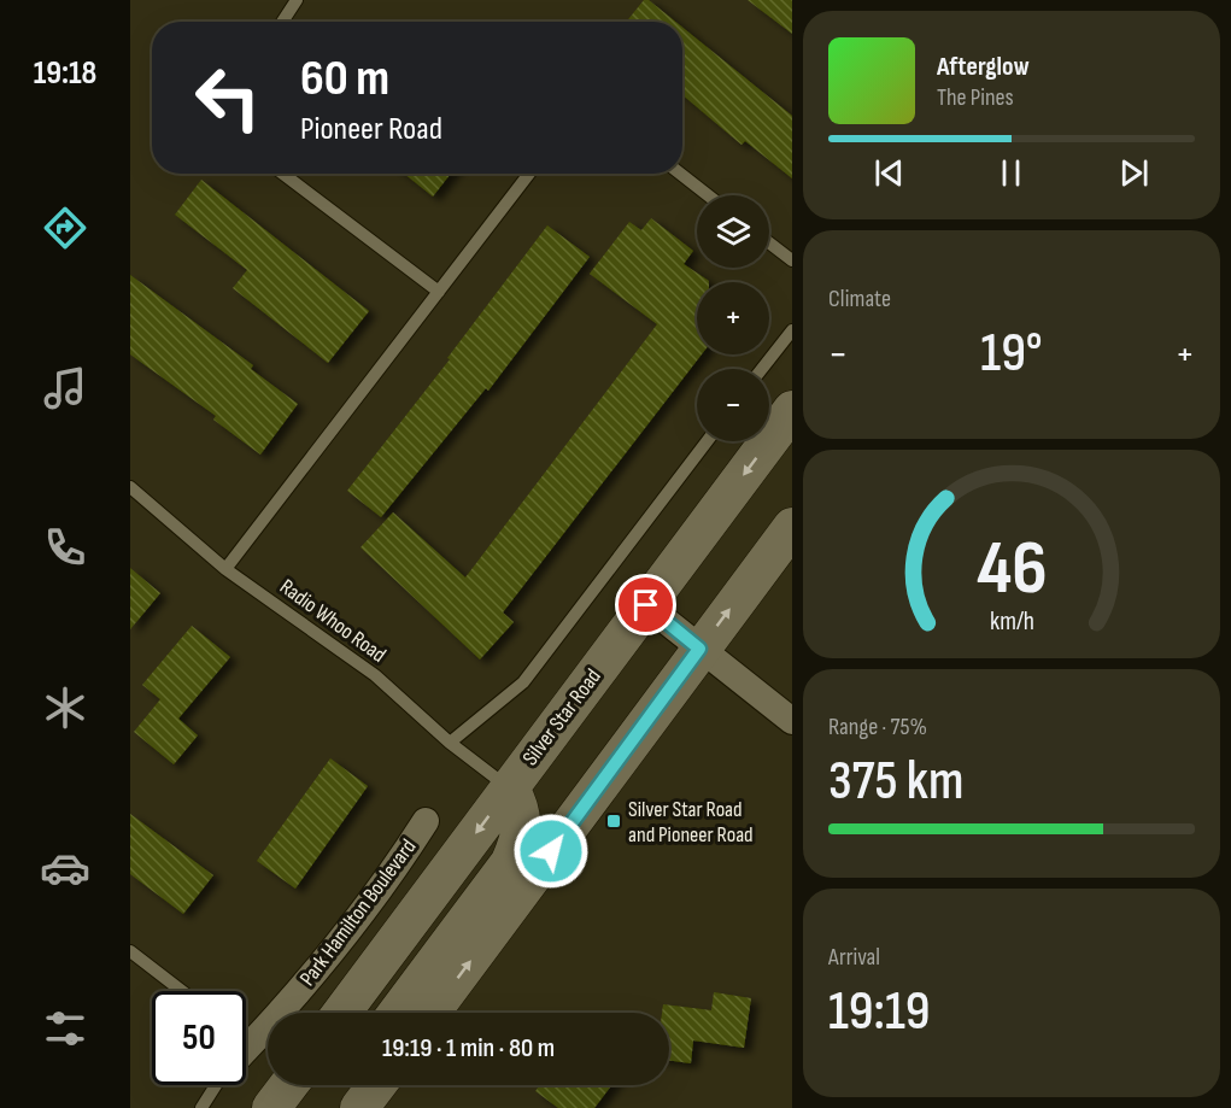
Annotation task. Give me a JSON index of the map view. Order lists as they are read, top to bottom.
{
  "streets": {
    "main road": ["Silver Star Road"],
    "street": ["Park Hamilton Boulevard"],
    "lane": ["Radio Whoo Road"]
  },
  "crossings": [
    ["Radio Whoo Road", "Silver Star Road"]
  ],
  "places": {
    "transit": ["Silver Star Road and Pioneer Road"]
  },
  "page": {
    "tabs": "19:18",
    "turn": ["60 m", "Pioneer Road"],
    "song": ["Afterglow", "The Pines"],
    "map_buttons": ["+", "−"],
    "tile": [
      "Climate",
      ["Range · 75%", "375 km"],
      ["Arrival", "19:19"]
    ],
    "heat": ["−", "19°", "+"],
    "limit": "50",
    "trip": "19:19 · 1 min · 80 m",
    "gauge": ["46", "km/h"]
  }
}
